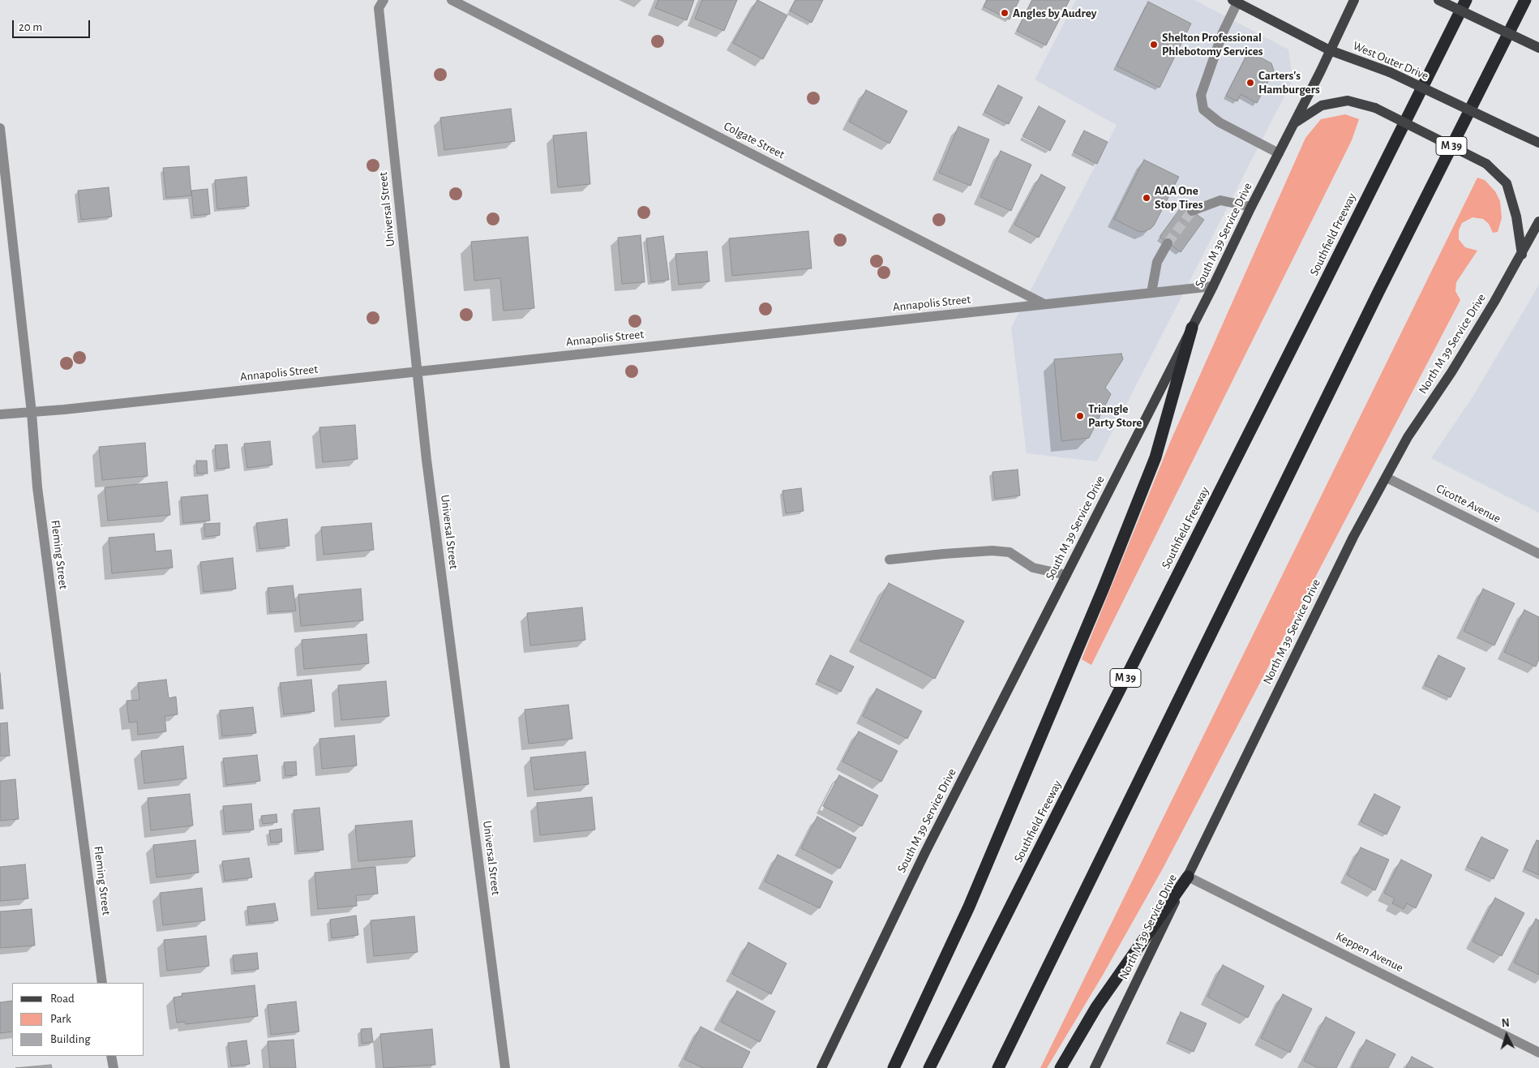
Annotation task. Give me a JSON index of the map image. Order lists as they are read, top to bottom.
{
  "streets": {
    "highway": ["M 39", "Southfield Freeway"],
    "main road": ["West Outer Drive", "South M 39 Service Drive", "North M 39 Service Drive"],
    "street": [
      "Colgate Street",
      "Universal Street",
      "Annapolis Street",
      "Cicotte Avenue",
      "Fleming Street",
      "Keppen Avenue"
    ]
  },
  "crossings": [
    ["West Outer Drive", "South M 39 Service Drive"],
    ["Colgate Street", "Annapolis Street"],
    ["Universal Street", "Annapolis Street"],
    ["South M 39 Service Drive", "Annapolis Street"],
    ["Annapolis Street", "Fleming Street"],
    ["North M 39 Service Drive", "Cicotte Avenue"],
    ["North M 39 Service Drive", "Keppen Avenue"]
  ],
  "places": [
    "Angles by Audrey",
    "Shelton Professional Phlebotomy Services",
    "Carters's Hamburgers",
    "AAA One Stop Tires",
    "Triangle Party Store"
  ],
  "legend": ["Road", "Park", "Building"],
  "scale_bar": "20 m",
  "north": "top"
}
